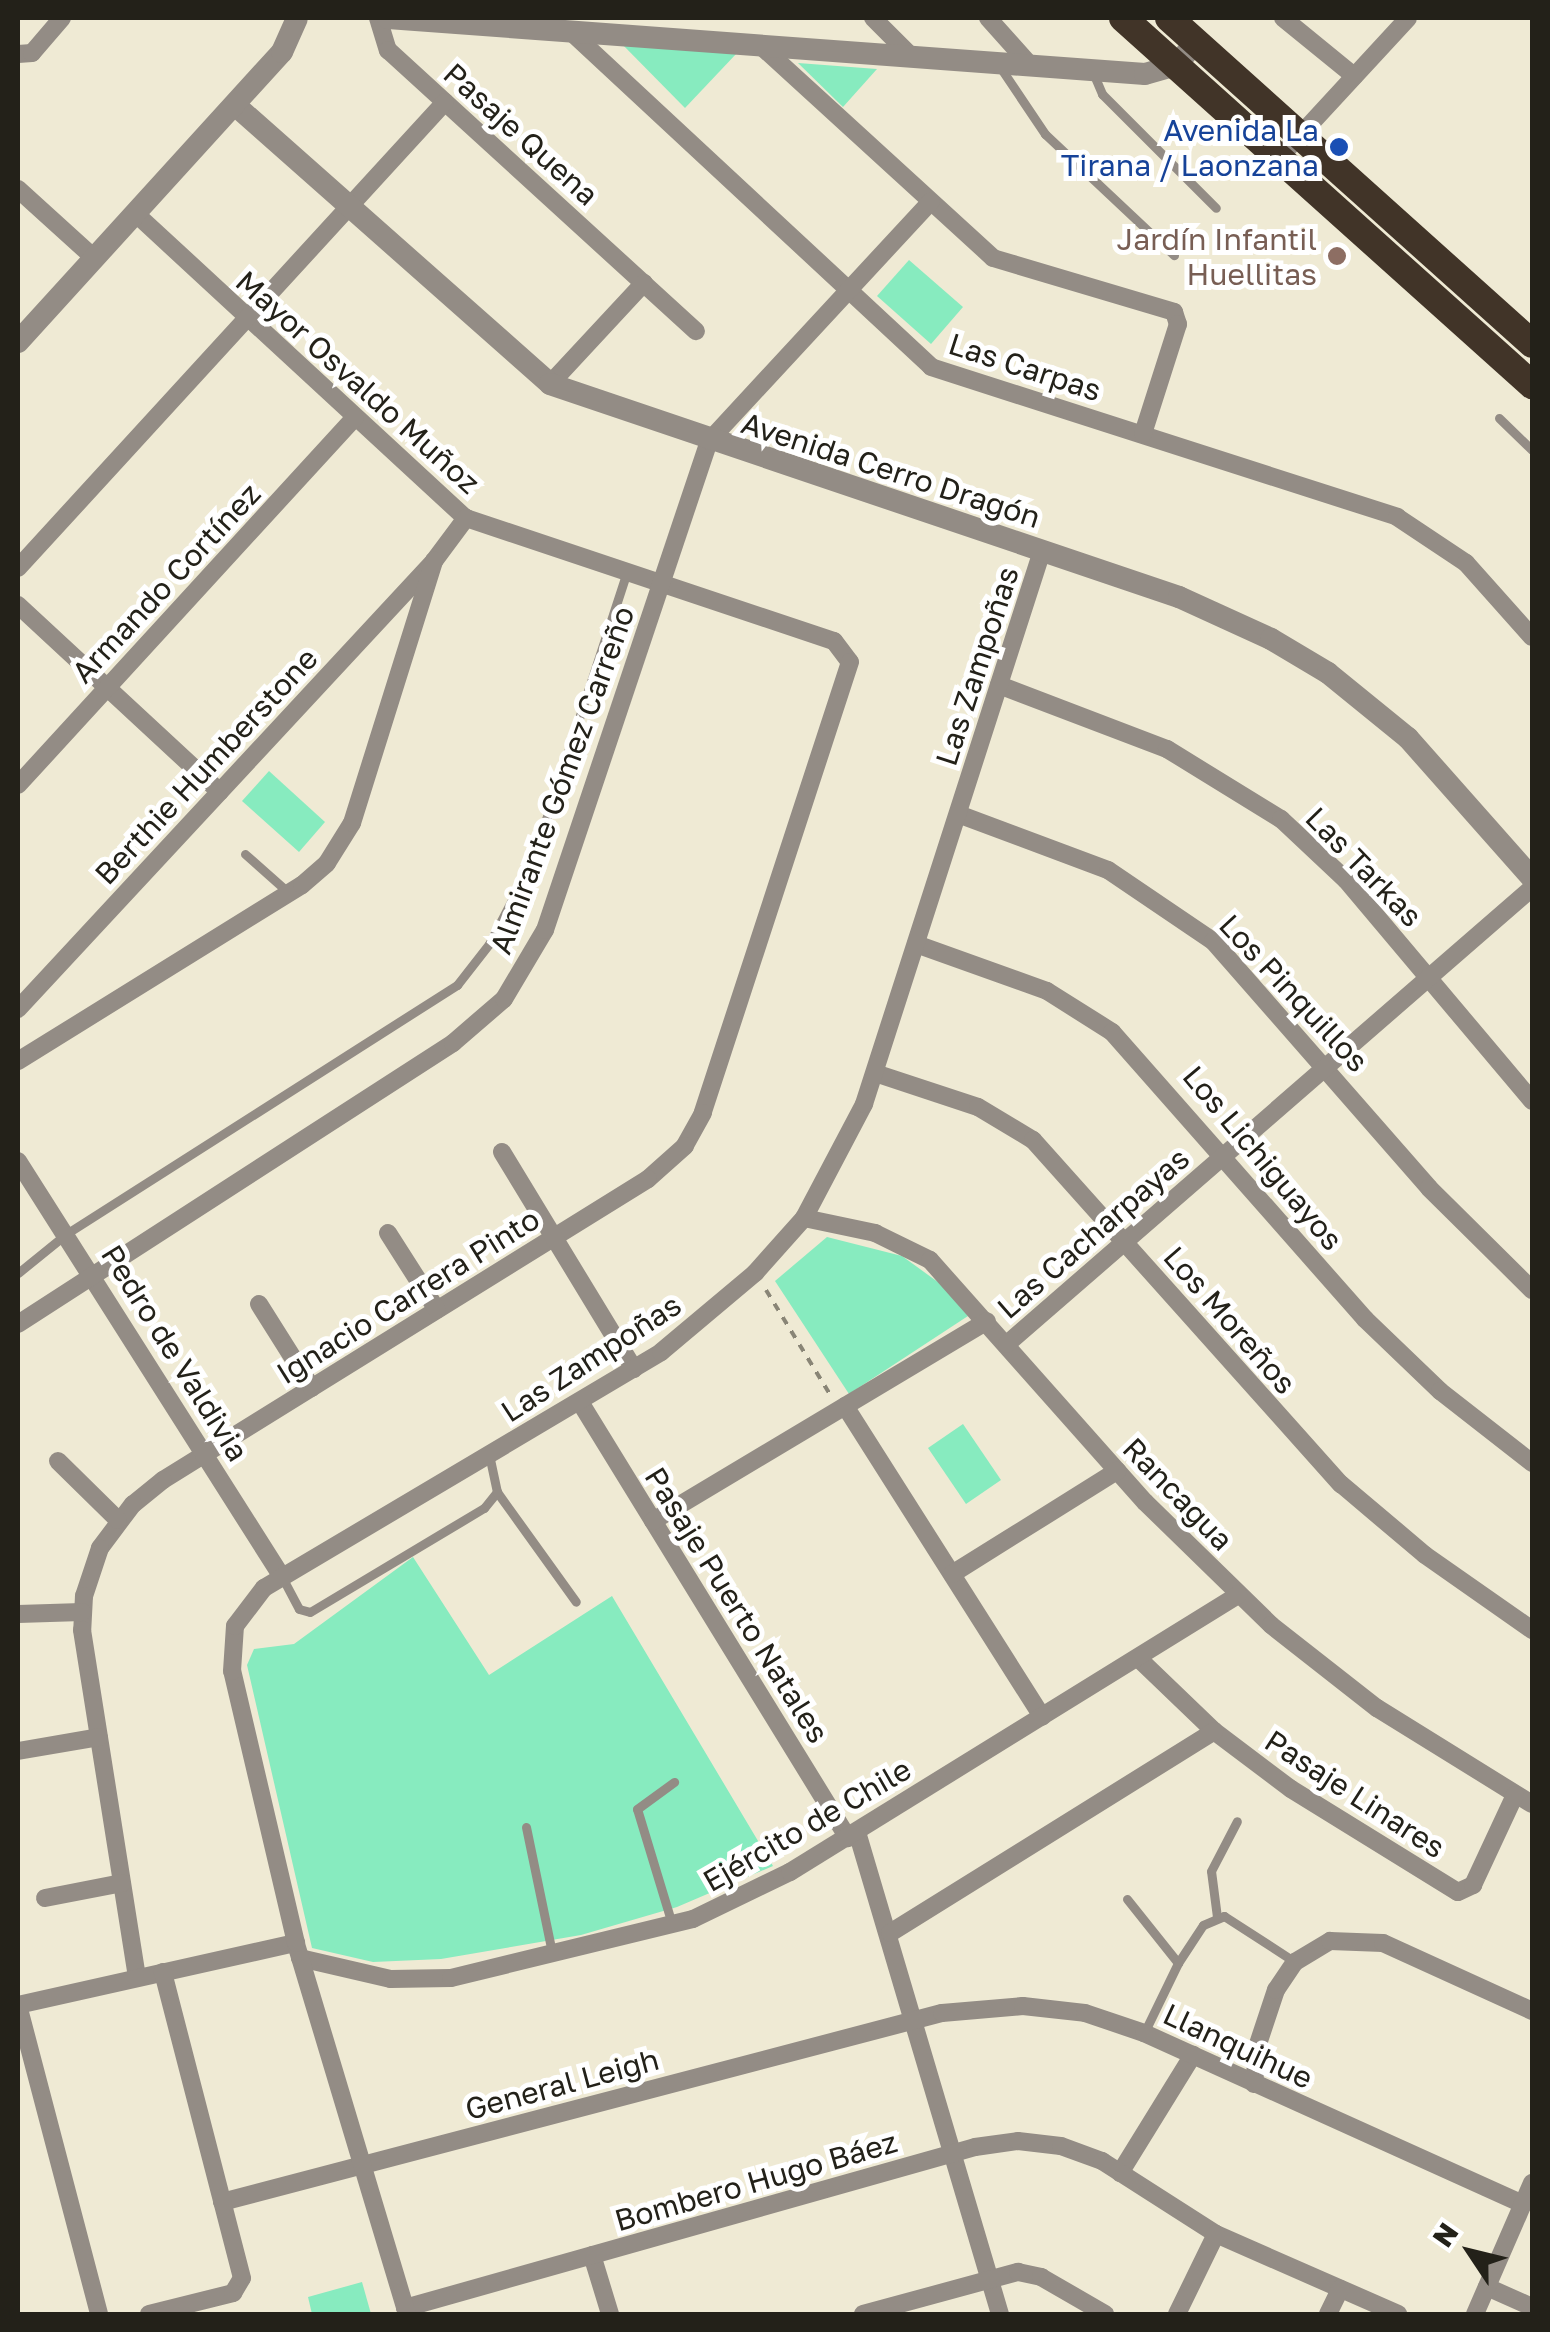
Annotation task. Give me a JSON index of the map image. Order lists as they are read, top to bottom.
{
  "streets": {
    "street": [
      "Pasaje Quena",
      "Las Carpas",
      "Mayor Osvaldo Muñoz",
      "Avenida Cerro Dragón",
      "Armando Cortínez",
      "Las Zampoñas",
      "Berthie Humberstone",
      "Almirante Gómez Carreño",
      "Las Tarkas",
      "Los Pinquillos",
      "Los Lichiguayos",
      "Las Cacharpayas",
      "Ignacio Carrera Pinto",
      "Los Moreños",
      "Pedro de Valdivia",
      "Rancagua",
      "Pasaje Puerto Natales",
      "Pasaje Linares",
      "Ejército de Chile",
      "Llanquihue",
      "General Leigh",
      "Bombero Hugo Báez"
    ]
  },
  "crossings": [
    ["Las Carpas", "Almirante Gómez Carreño"],
    ["Mayor Osvaldo Muñoz", "Armando Cortínez"],
    ["Mayor Osvaldo Muñoz", "Berthie Humberstone"],
    ["Mayor Osvaldo Muñoz", "Almirante Gómez Carreño"],
    ["Mayor Osvaldo Muñoz", "Ignacio Carrera Pinto"],
    ["Avenida Cerro Dragón", "Las Zampoñas"],
    ["Avenida Cerro Dragón", "Almirante Gómez Carreño"],
    ["Las Zampoñas", "Las Tarkas"],
    ["Las Zampoñas", "Los Pinquillos"],
    ["Las Zampoñas", "Los Lichiguayos"],
    ["Las Zampoñas", "Los Moreños"],
    ["Las Zampoñas", "Pedro de Valdivia"],
    ["Las Zampoñas", "Rancagua"],
    ["Las Zampoñas", "Pasaje Puerto Natales"],
    ["Las Zampoñas", "Ejército de Chile"],
    ["Las Zampoñas", "General Leigh"],
    ["Las Zampoñas", "Bombero Hugo Báez"],
    ["Almirante Gómez Carreño", "Pedro de Valdivia"],
    ["Las Tarkas", "Las Cacharpayas"],
    ["Los Pinquillos", "Las Cacharpayas"],
    ["Los Lichiguayos", "Las Cacharpayas"],
    ["Las Cacharpayas", "Los Moreños"],
    ["Las Cacharpayas", "Rancagua"],
    ["Las Cacharpayas", "Pasaje Puerto Natales"],
    ["Ignacio Carrera Pinto", "Pedro de Valdivia"],
    ["Ignacio Carrera Pinto", "Ejército de Chile"],
    ["Rancagua", "Pasaje Linares"],
    ["Rancagua", "Ejército de Chile"],
    ["Pasaje Puerto Natales", "Ejército de Chile"],
    ["Pasaje Puerto Natales", "Llanquihue"],
    ["Pasaje Puerto Natales", "General Leigh"],
    ["Pasaje Puerto Natales", "Bombero Hugo Báez"],
    ["Pasaje Linares", "Ejército de Chile"],
    ["Llanquihue", "General Leigh"]
  ],
  "places": ["Avenida La Tirana / Laonzana", "Jardín Infantil Huellitas"],
  "north": "top left"
}
